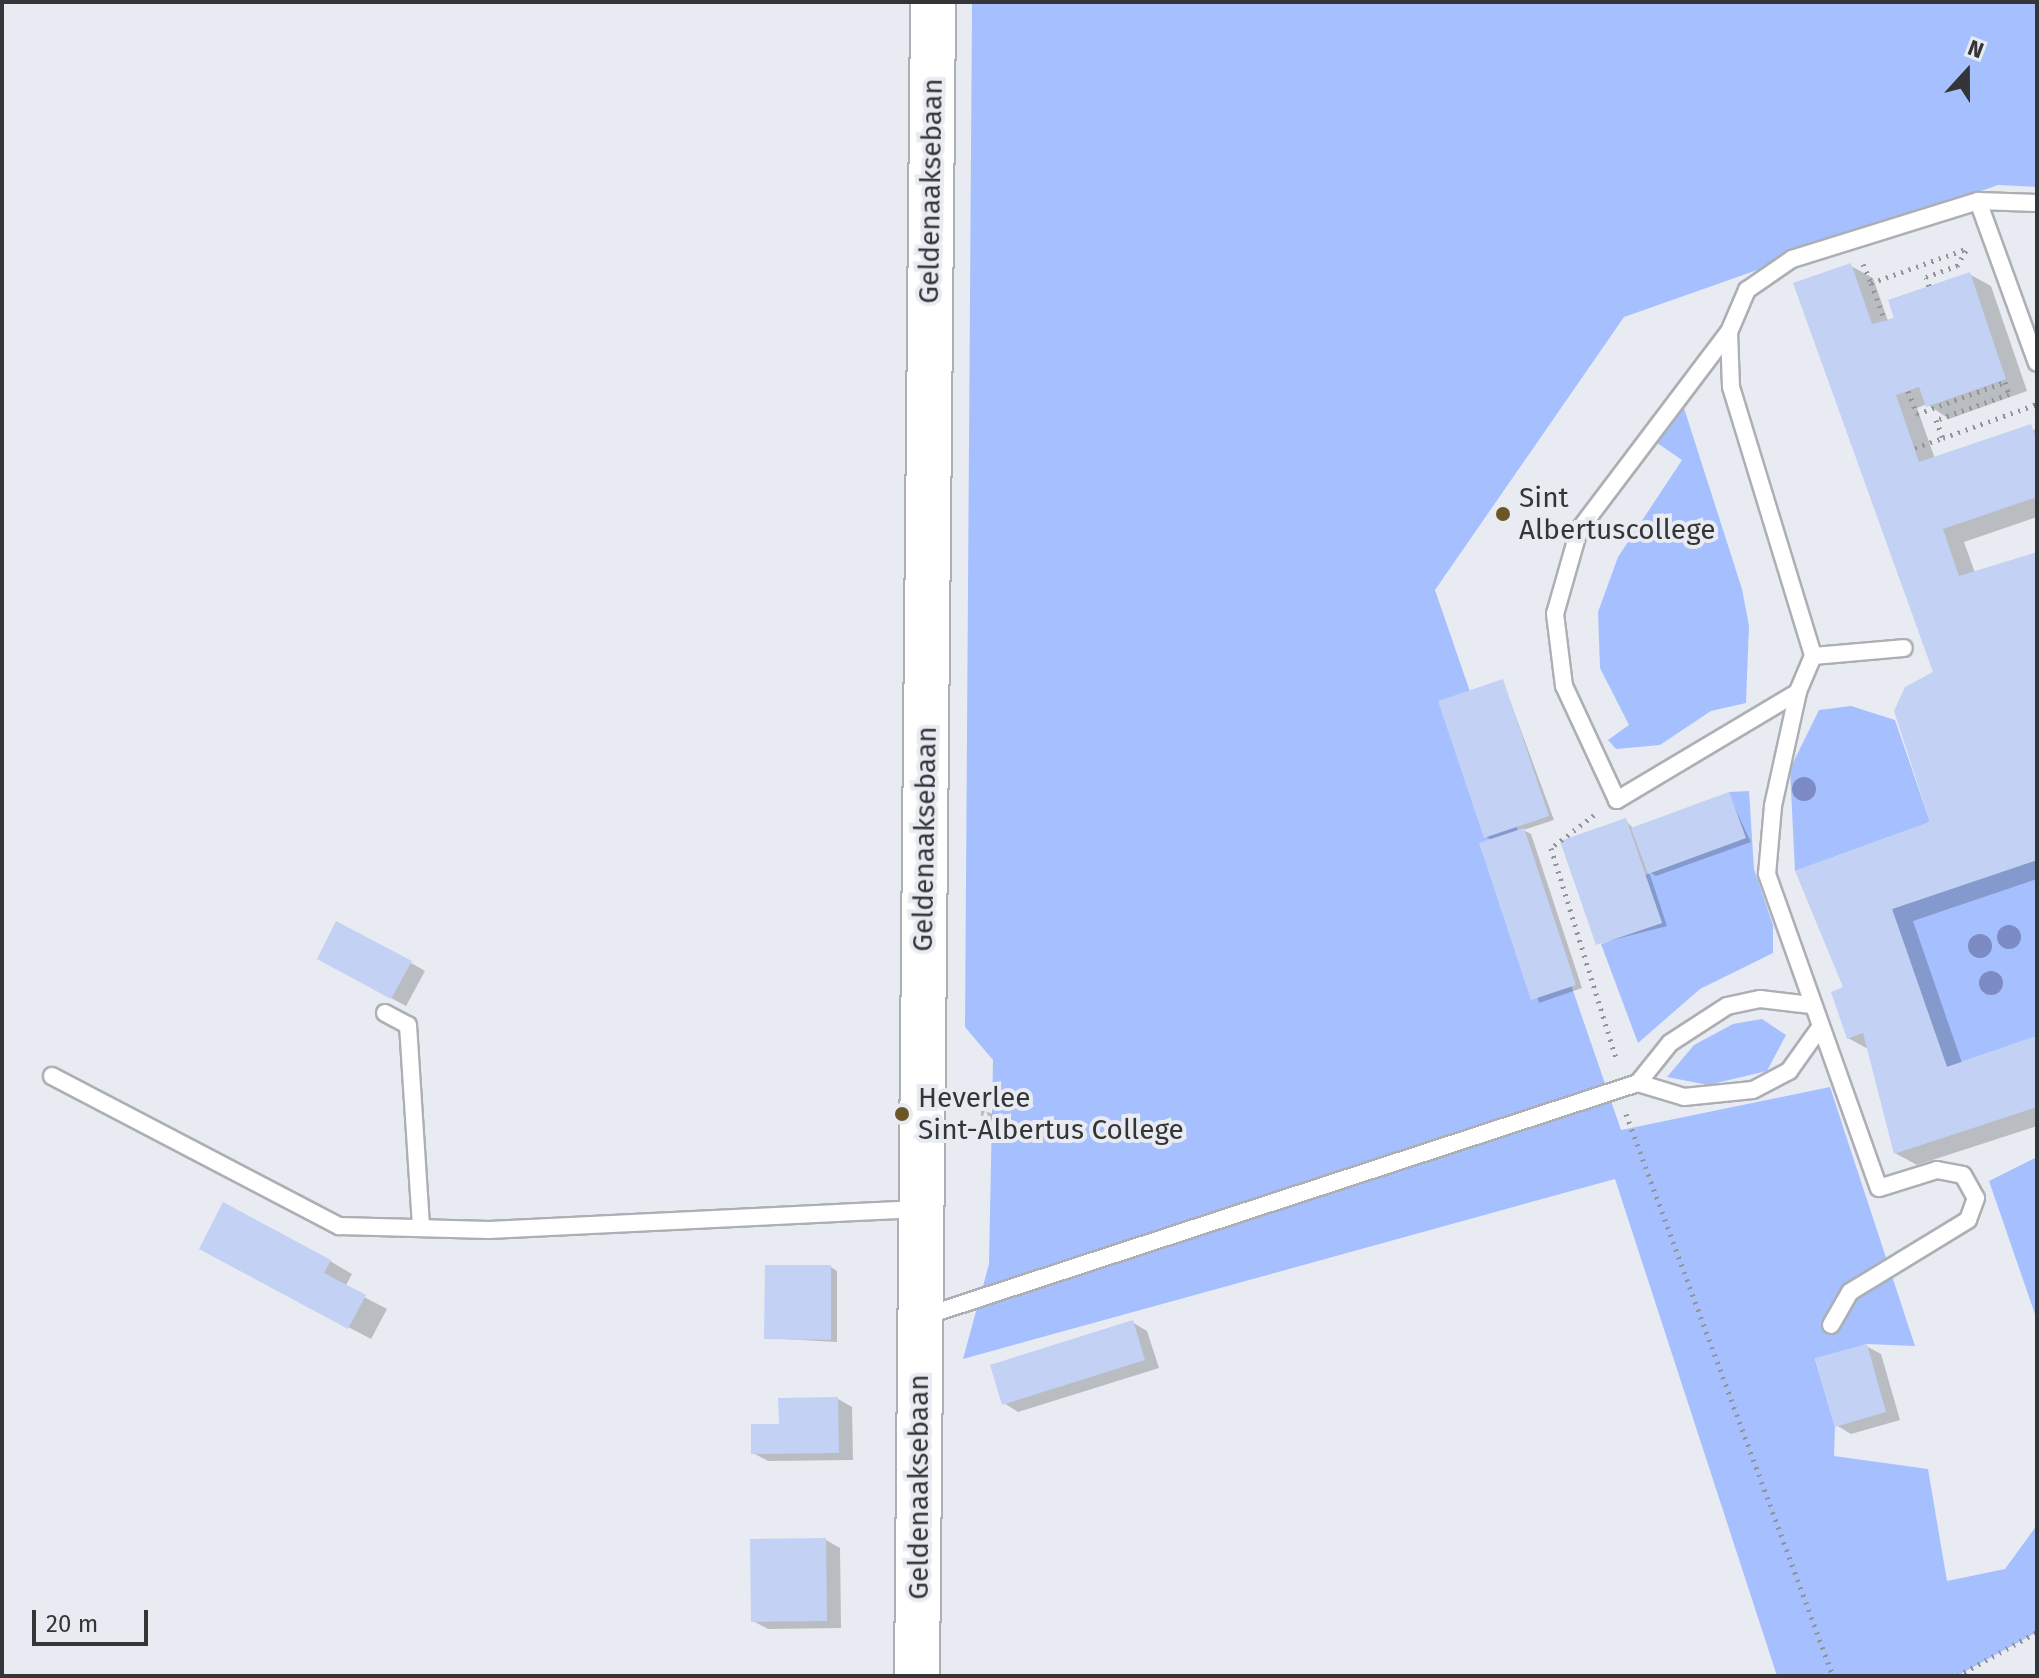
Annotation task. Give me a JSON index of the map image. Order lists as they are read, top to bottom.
{
  "streets": {
    "street": ["Geldenaaksebaan"]
  },
  "places": ["Sint Albertuscollege", "Heverlee Sint-Albertus College"],
  "scale_bar": "20 m",
  "north": "top"
}
